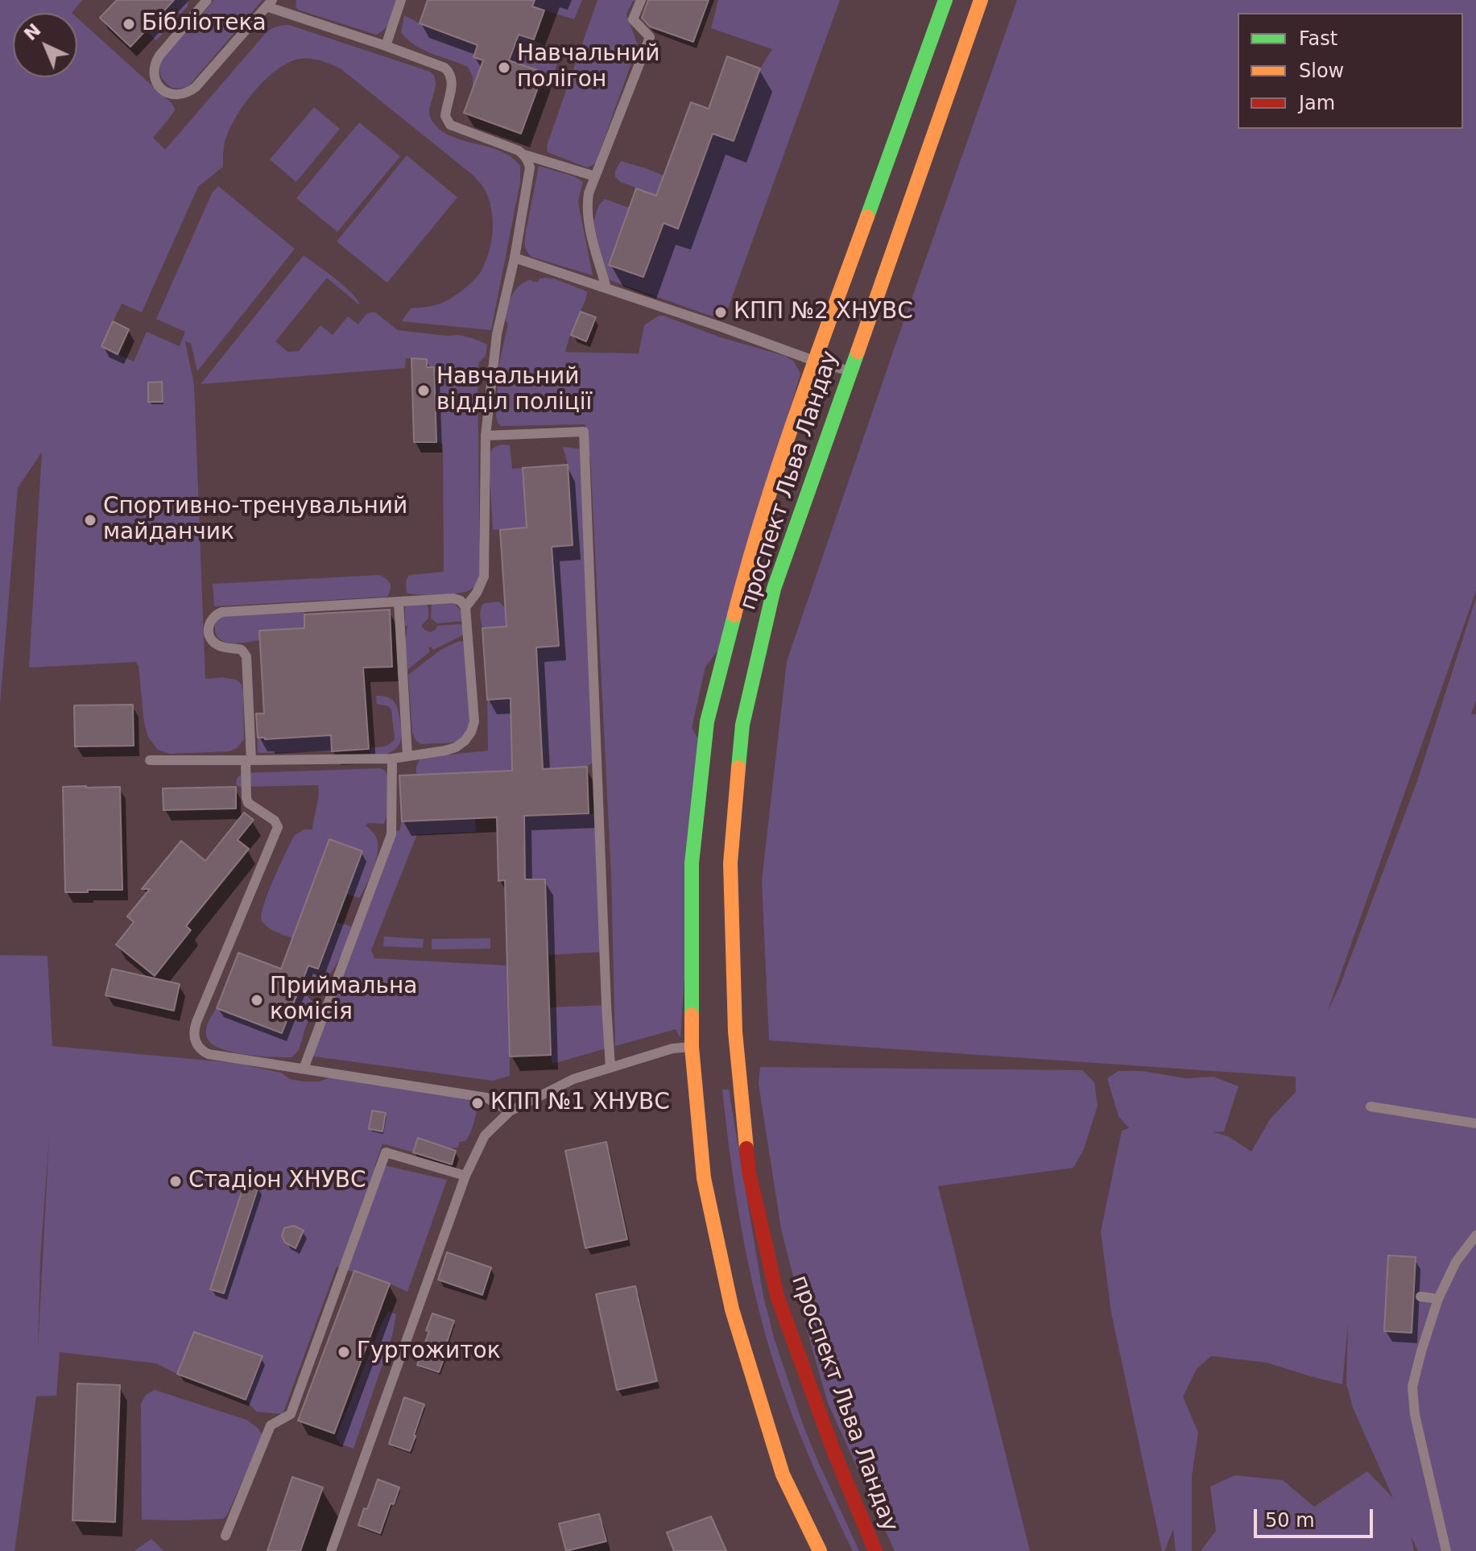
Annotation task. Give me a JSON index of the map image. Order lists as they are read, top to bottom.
{
  "streets": {
    "main road": ["проспект Льва Ландау"]
  },
  "places": [
    "Бібліотека",
    "Навчальний полігон",
    "КПП №2 ХНУВС",
    "Навчальний відділ поліції",
    "Спортивно-тренувальний майданчик",
    "Приймальна комісія",
    "КПП №1 ХНУВС",
    "Стадіон ХНУВС",
    "Гуртожиток"
  ],
  "legend": ["Fast", "Slow", "Jam"],
  "scale_bar": "50 m",
  "north": "top left"
}
